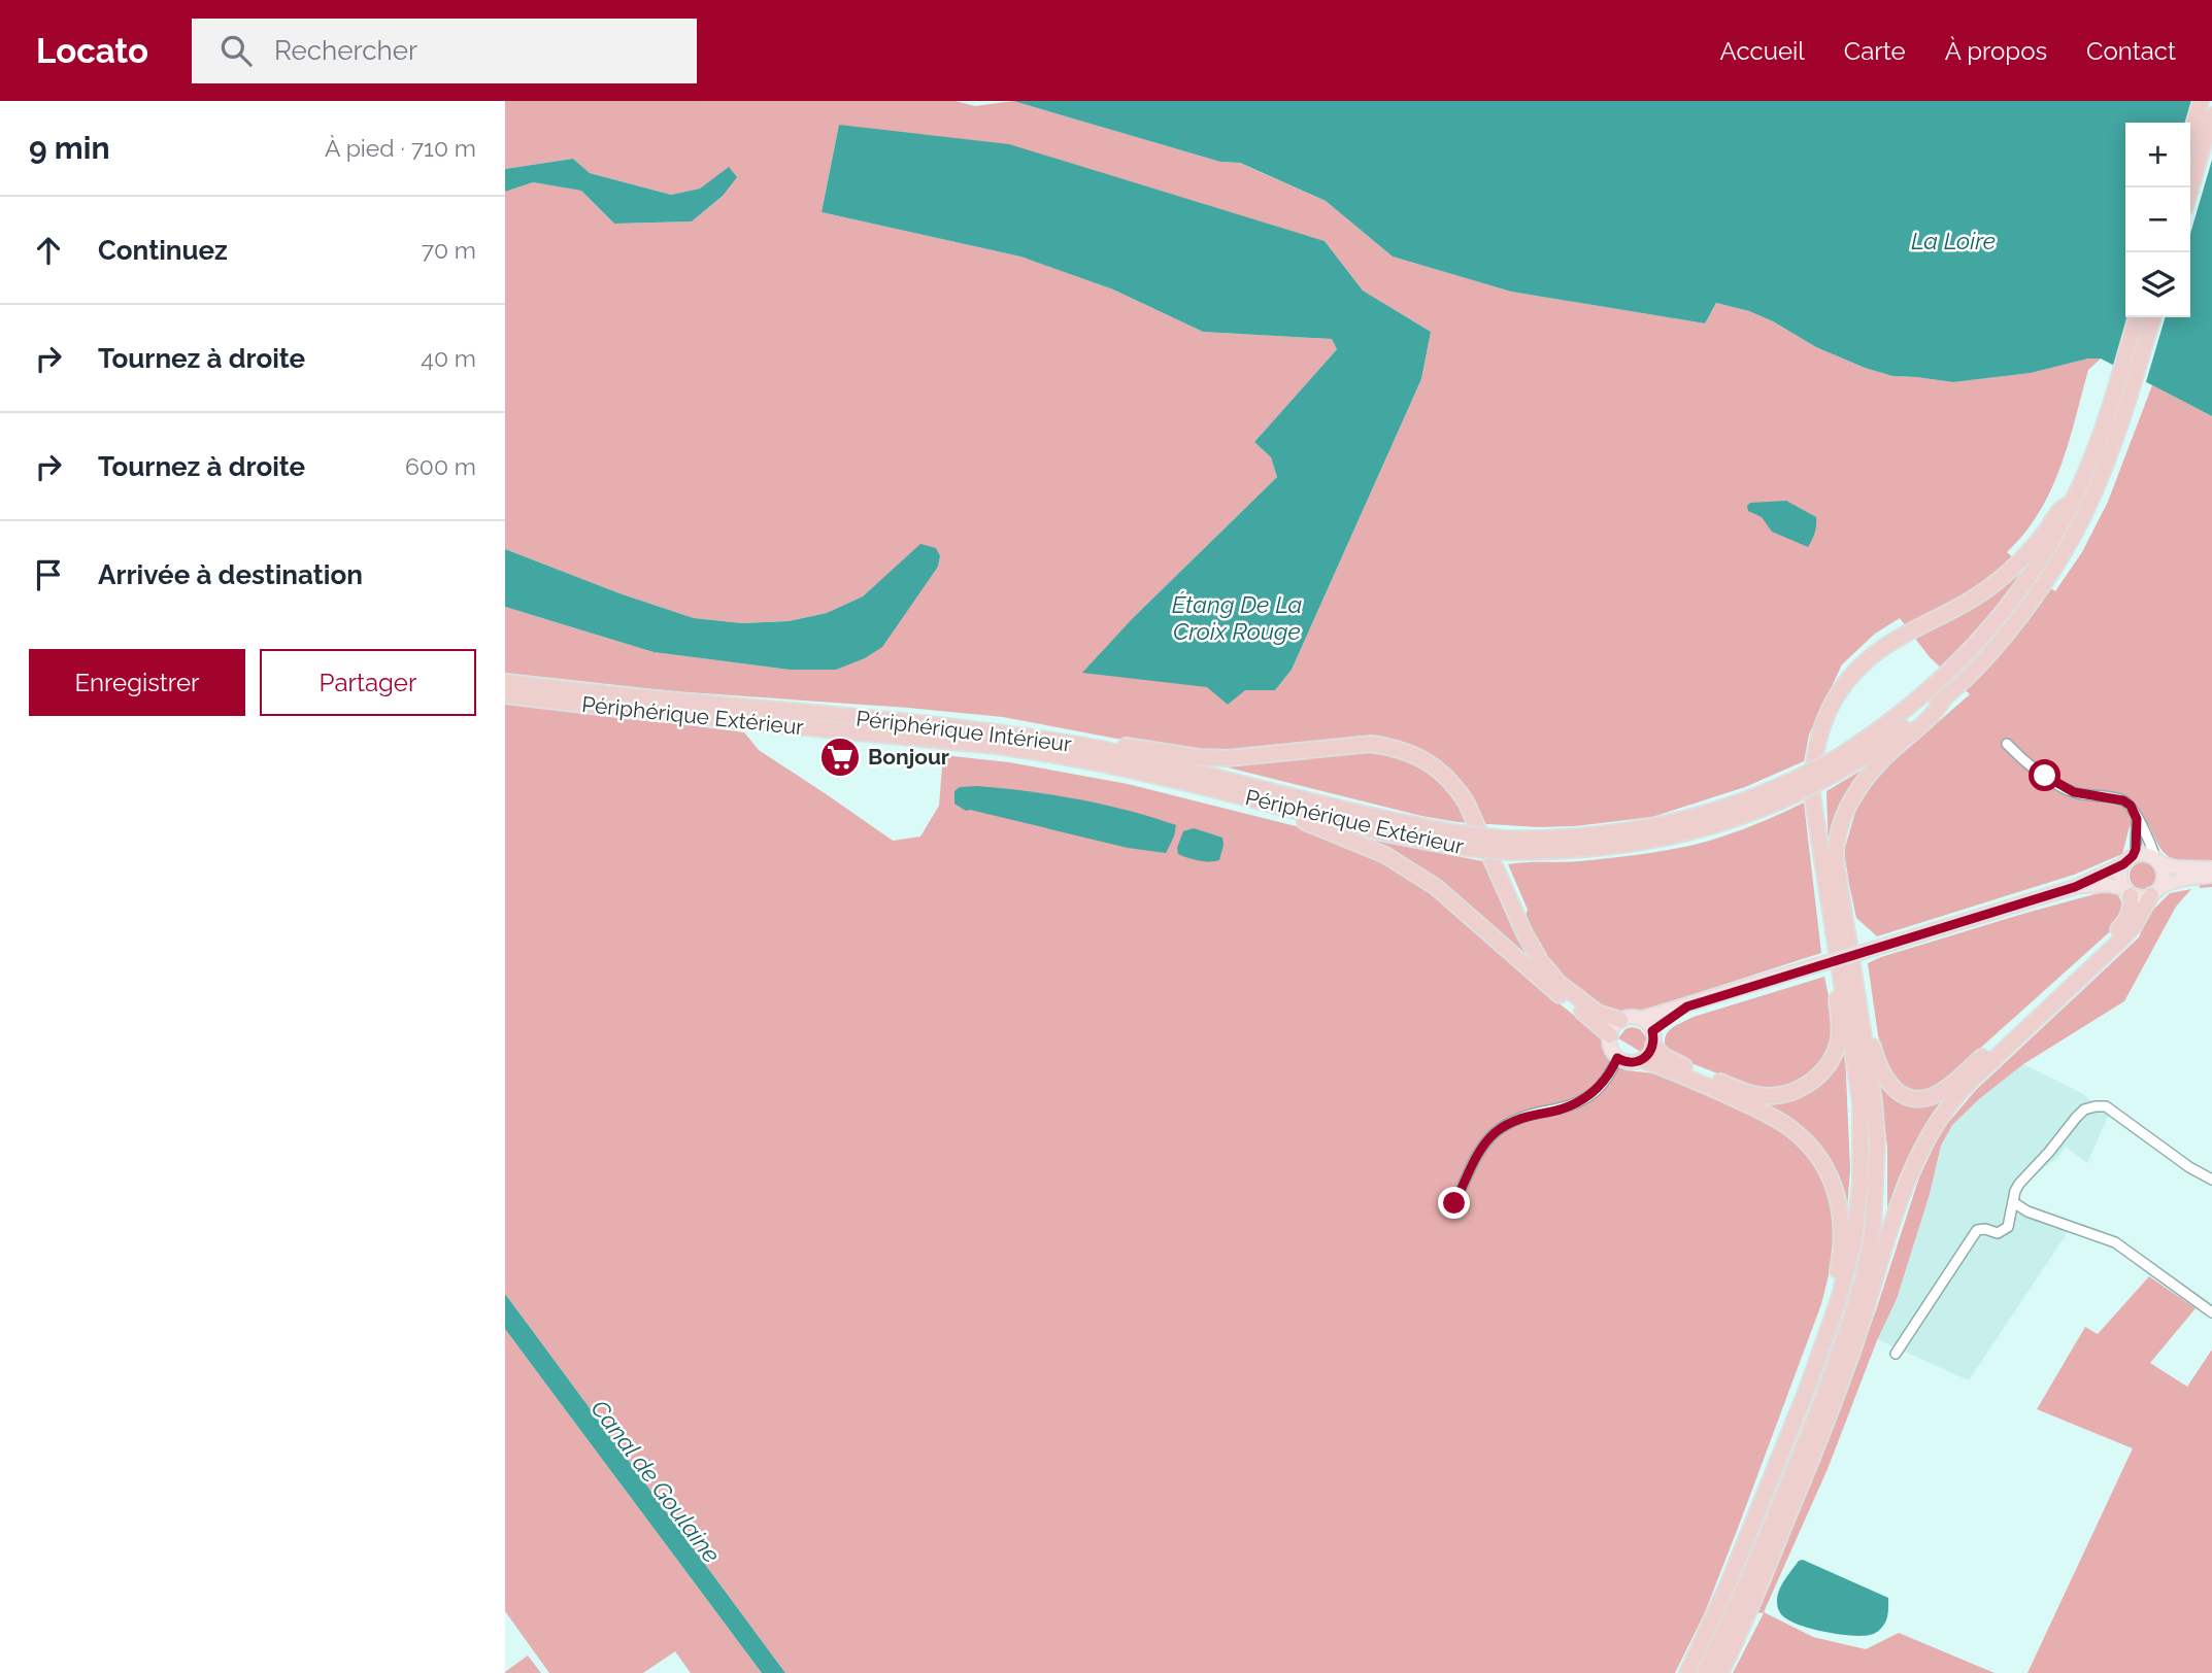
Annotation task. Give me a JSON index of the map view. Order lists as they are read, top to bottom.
{
  "streets": {
    "highway": ["Périphérique Extérieur", "Périphérique Intérieur"]
  },
  "crossings": [
    ["Périphérique Extérieur", "Périphérique Intérieur"]
  ],
  "water": ["La Loire", "Étang De La Croix Rouge", "Canal de Goulaine"],
  "places": {
    "supermarket": ["Bonjour"]
  },
  "page": {
    "header": "Locato",
    "search": "Rechercher",
    "nav": [
      "Accueil",
      "Carte",
      "À propos",
      "Contact"
    ],
    "heading": ["9 min", "À pied · 710 m"],
    "map_buttons": ["+", "−"],
    "list": [
      ["Continuez", "70 m"],
      ["Tournez à droite", "40 m"],
      ["Tournez à droite", "600 m"],
      "Arrivée à destination"
    ],
    "buttons": ["Enregistrer", "Partager"]
  }
}
